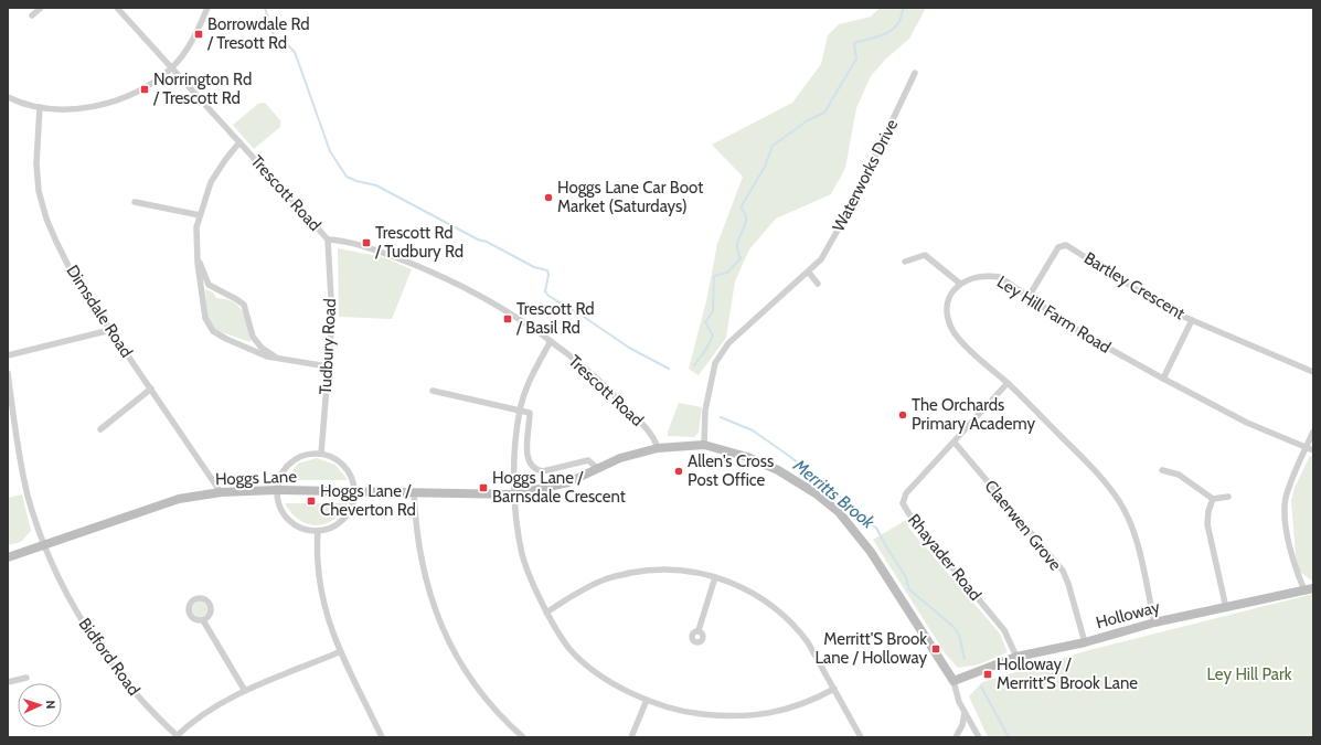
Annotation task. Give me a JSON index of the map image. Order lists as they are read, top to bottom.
{
  "streets": {
    "street": [
      "Waterworks Drive",
      "Trescott Road",
      "Bartley Crescent",
      "Dimsdale Road",
      "Ley Hill Farm Road",
      "Tudbury Road",
      "Hoggs Lane",
      "Claerwen Grove",
      "Rhayader Road",
      "Holloway",
      "Bidford Road"
    ]
  },
  "crossings": [
    ["Waterworks Drive", "Hoggs Lane"],
    ["Trescott Road", "Tudbury Road"],
    ["Trescott Road", "Hoggs Lane"],
    ["Bartley Crescent", "Ley Hill Farm Road"],
    ["Dimsdale Road", "Hoggs Lane"],
    ["Hoggs Lane", "Holloway"],
    ["Hoggs Lane", "Bidford Road"],
    ["Claerwen Grove", "Rhayader Road"],
    ["Claerwen Grove", "Holloway"],
    ["Rhayader Road", "Holloway"]
  ],
  "water": ["Merritts Brook"],
  "parks": ["Ley Hill Park"],
  "places": {
    "transit": [
      "Borrowdale Rd / Tresott Rd",
      "Norrington Rd / Trescott Rd",
      "Trescott Rd / Tudbury Rd",
      "Trescott Rd / Basil Rd",
      "Hoggs Lane / Barnsdale Crescent",
      "Hoggs Lane / Cheverton Rd",
      "Merritt'S Brook Lane / Holloway",
      "Holloway / Merritt'S Brook Lane"
    ],
    "other": ["Hoggs Lane Car Boot Market (Saturdays)", "The Orchards Primary Academy", "Allen's Cross Post Office"]
  },
  "north": "right"
}
